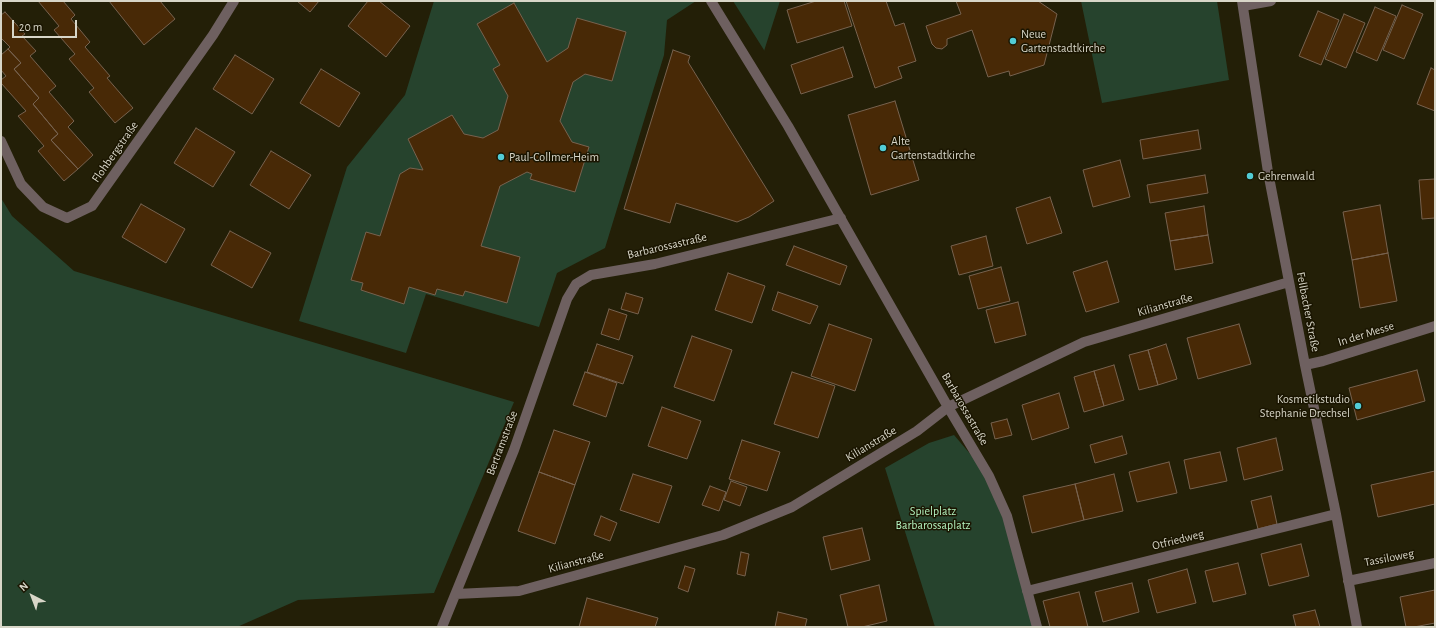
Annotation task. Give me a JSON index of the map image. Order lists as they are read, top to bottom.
{
  "streets": {
    "street": [
      "Flohbergstraße",
      "Barbarossastraße",
      "Kilianstraße",
      "Fellbacher Straße",
      "In der Messe",
      "Bertramstraße",
      "Otfriedweg",
      "Tassiloweg"
    ]
  },
  "crossings": [
    ["Barbarossastraße", "Kilianstraße"],
    ["Barbarossastraße", "Bertramstraße"],
    ["Barbarossastraße", "Otfriedweg"],
    ["Kilianstraße", "Fellbacher Straße"],
    ["Kilianstraße", "Bertramstraße"],
    ["Fellbacher Straße", "In der Messe"],
    ["Fellbacher Straße", "Otfriedweg"],
    ["Fellbacher Straße", "Tassiloweg"]
  ],
  "parks": ["Spielplatz Barbarossaplatz"],
  "places": [
    "Neue Gartenstadtkirche",
    "Alte Gartenstadtkirche",
    "Paul-Collmer-Heim",
    "Gehrenwald",
    "Kosmetikstudio Stephanie Drechsel"
  ],
  "scale_bar": "20 m",
  "north": "top left"
}
